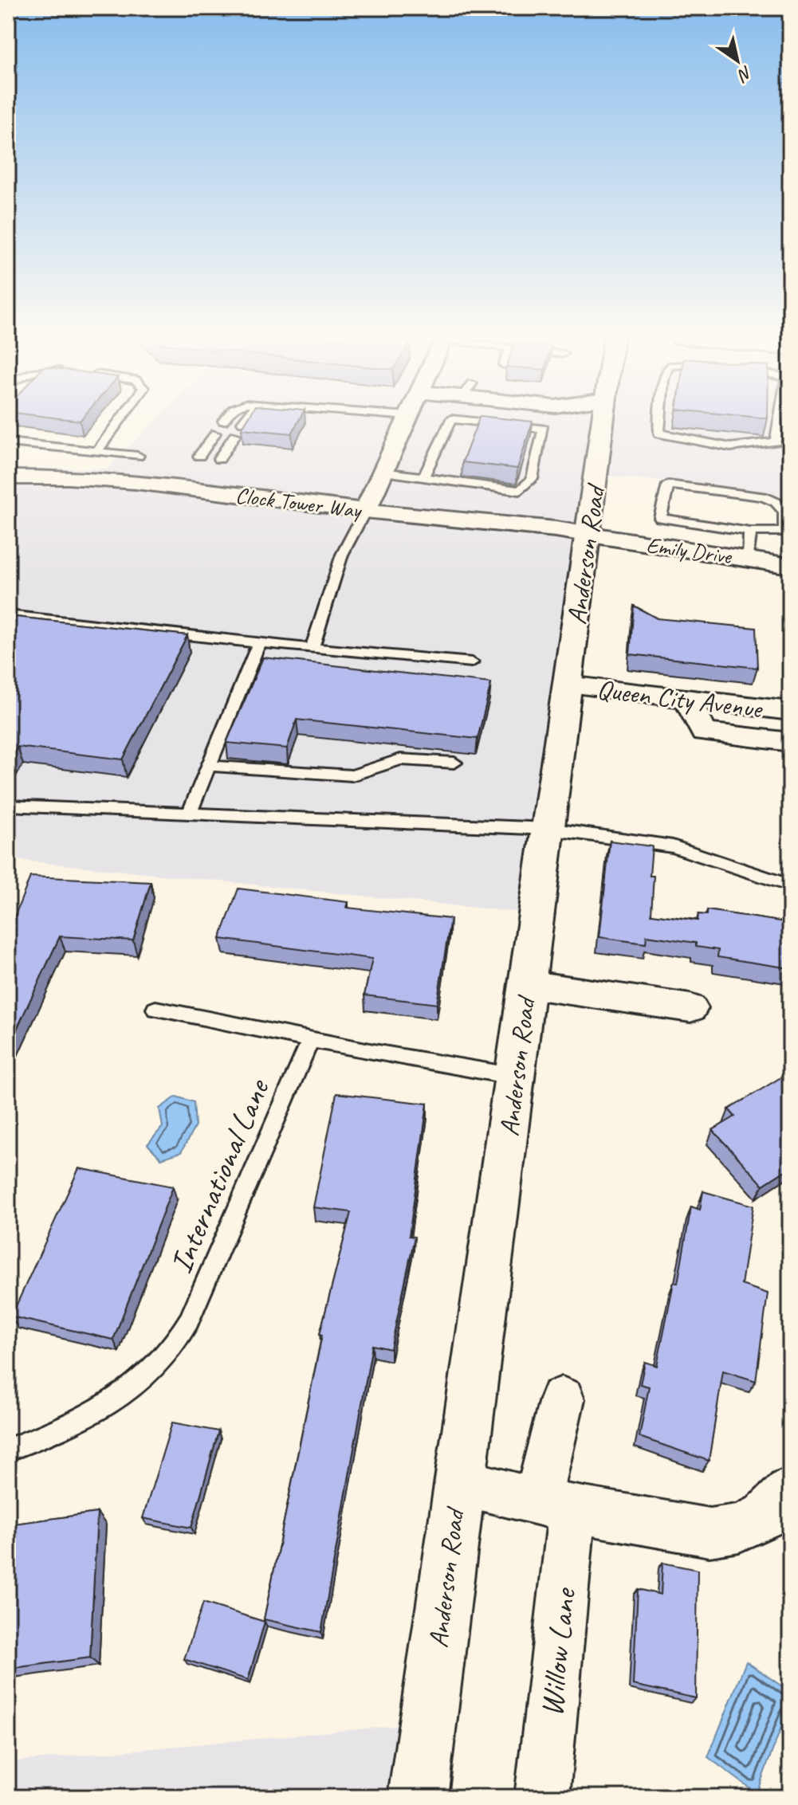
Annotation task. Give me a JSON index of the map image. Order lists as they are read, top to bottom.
{
  "streets": {
    "street": [
      "Clock Tower Way",
      "Emily Drive",
      "Anderson Road",
      "Queen City Avenue",
      "Willow Lane"
    ],
    "lane": ["International Lane"]
  },
  "crossings": [
    ["Clock Tower Way", "Emily Drive"],
    ["Clock Tower Way", "Anderson Road"],
    ["Emily Drive", "Anderson Road"],
    ["Anderson Road", "Queen City Avenue"]
  ],
  "north": "bottom right"
}
